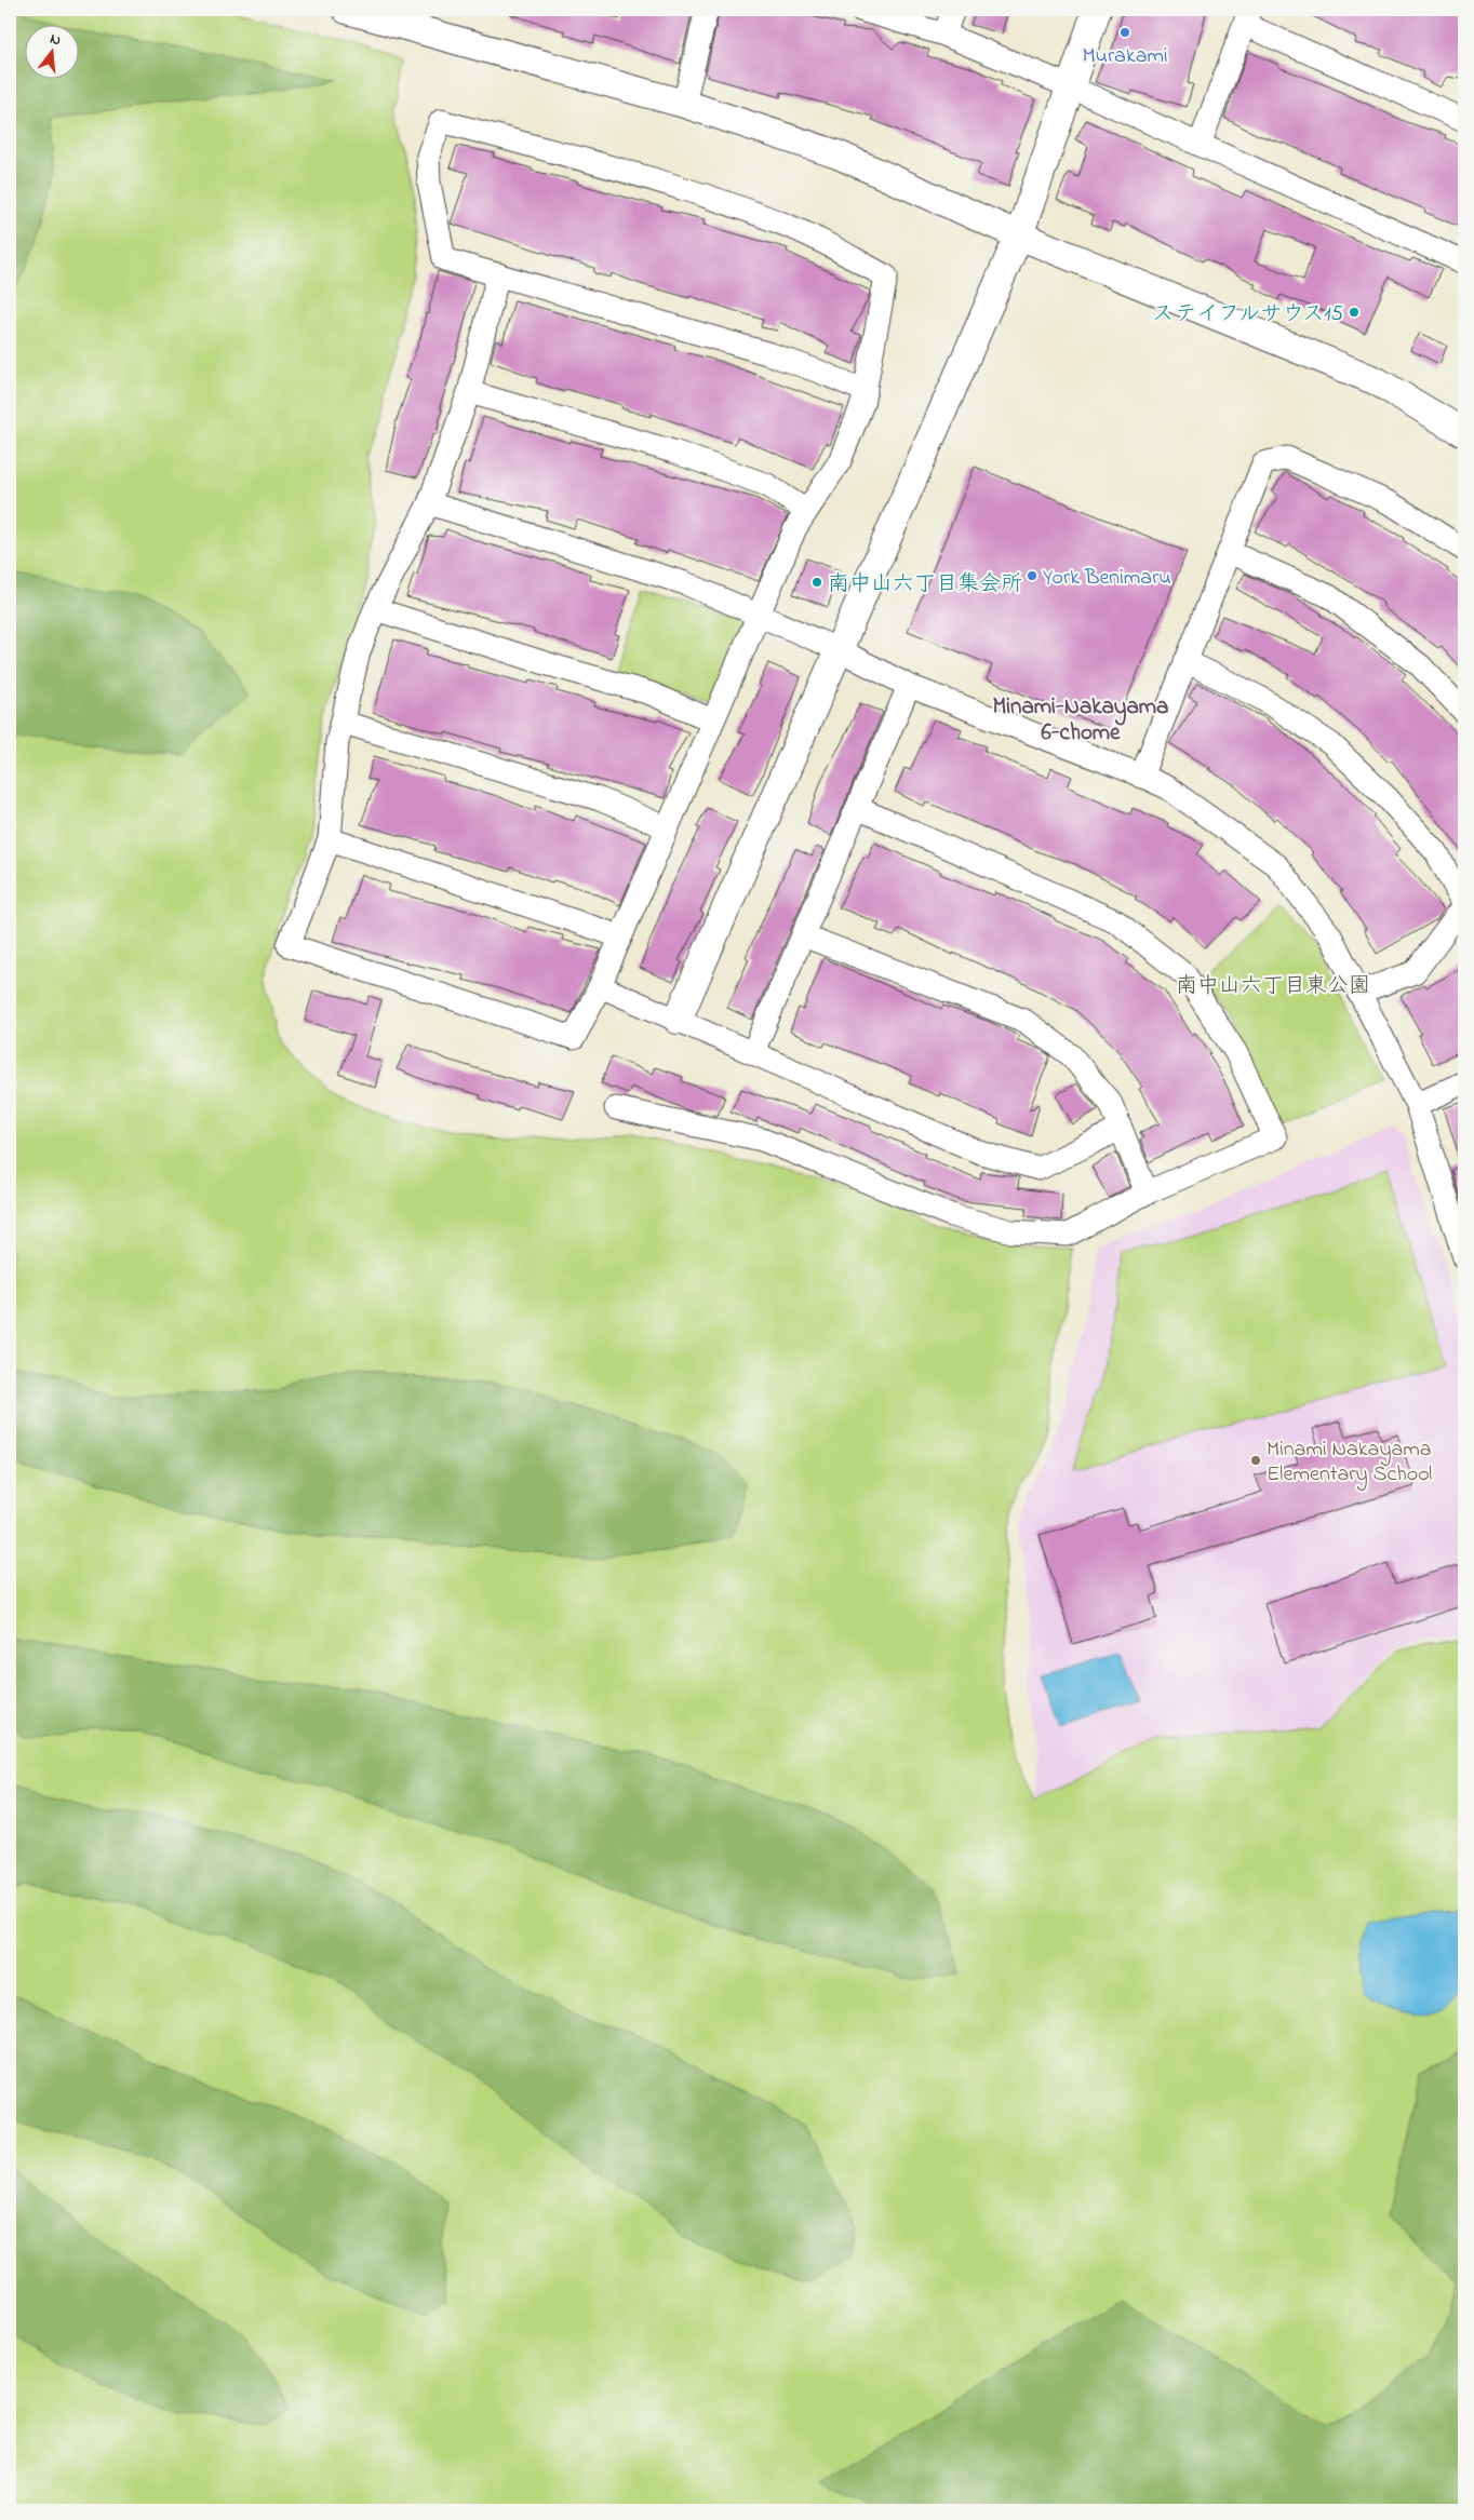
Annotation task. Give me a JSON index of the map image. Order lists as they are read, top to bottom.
{
  "districts": ["Minami-Nakayama 6-chome"],
  "parks": ["南中山六丁目東公園"],
  "places": [
    "Murakami",
    "ステイフルサウス15",
    "York Benimaru",
    "南中山六丁目集会所",
    "Minami Nakayama Elementary School"
  ],
  "north": "top"
}
